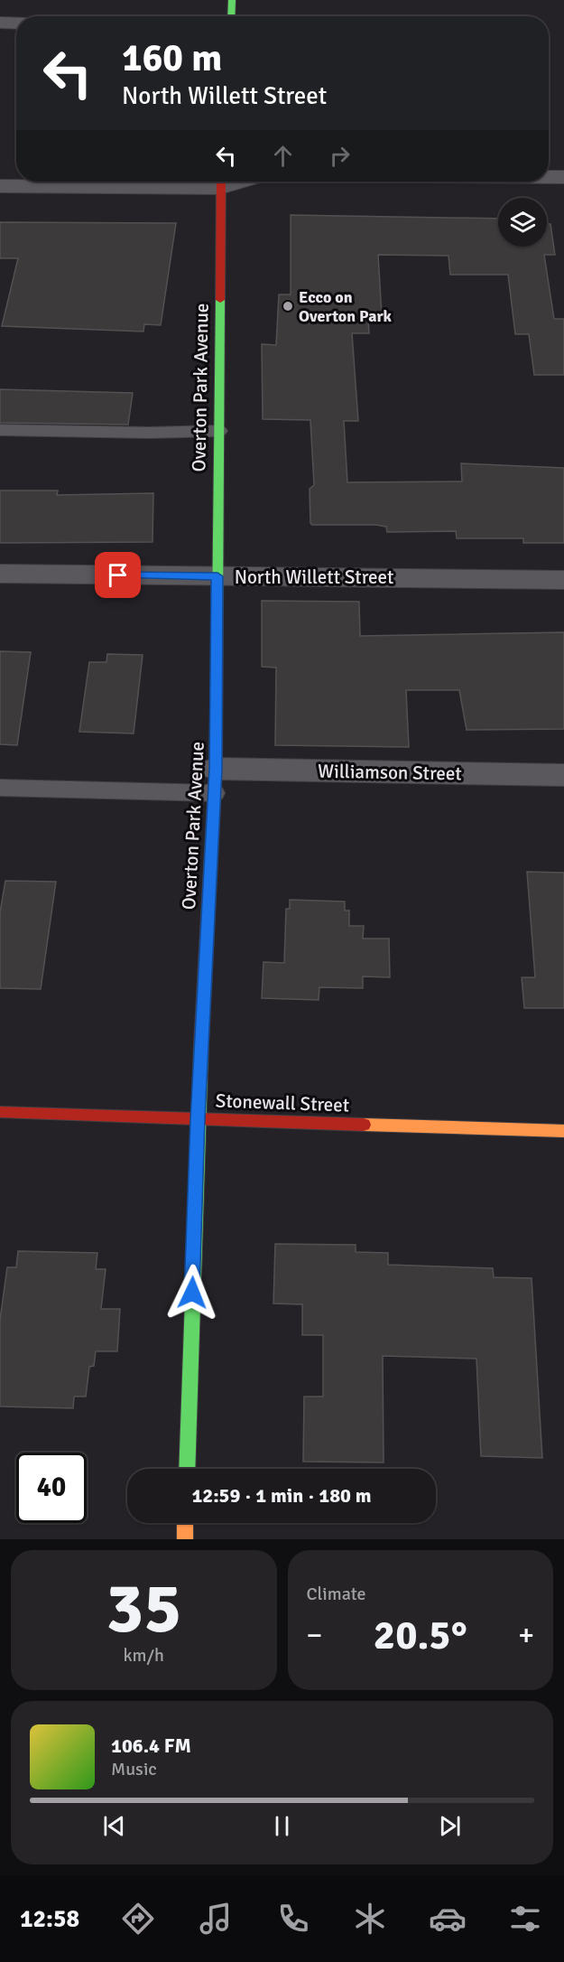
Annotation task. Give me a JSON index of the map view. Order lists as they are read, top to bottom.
{
  "streets": {
    "street": [
      "Overton Park Avenue",
      "North Willett Street",
      "Williamson Street",
      "Stonewall Street"
    ]
  },
  "crossings": [
    ["Overton Park Avenue", "North Willett Street"],
    ["Overton Park Avenue", "Williamson Street"],
    ["Overton Park Avenue", "Stonewall Street"]
  ],
  "places": ["Ecco on Overton Park"],
  "page": {
    "turn": ["160 m", "North Willett Street"],
    "limit": "40",
    "trip": "12:59 · 1 min · 180 m",
    "tile": [
      ["35", "km/h"],
      "Climate"
    ],
    "heat": ["−", "20.5°", "+"],
    "song": ["106.4 FM", "Music"],
    "tabs": "12:58"
  }
}
